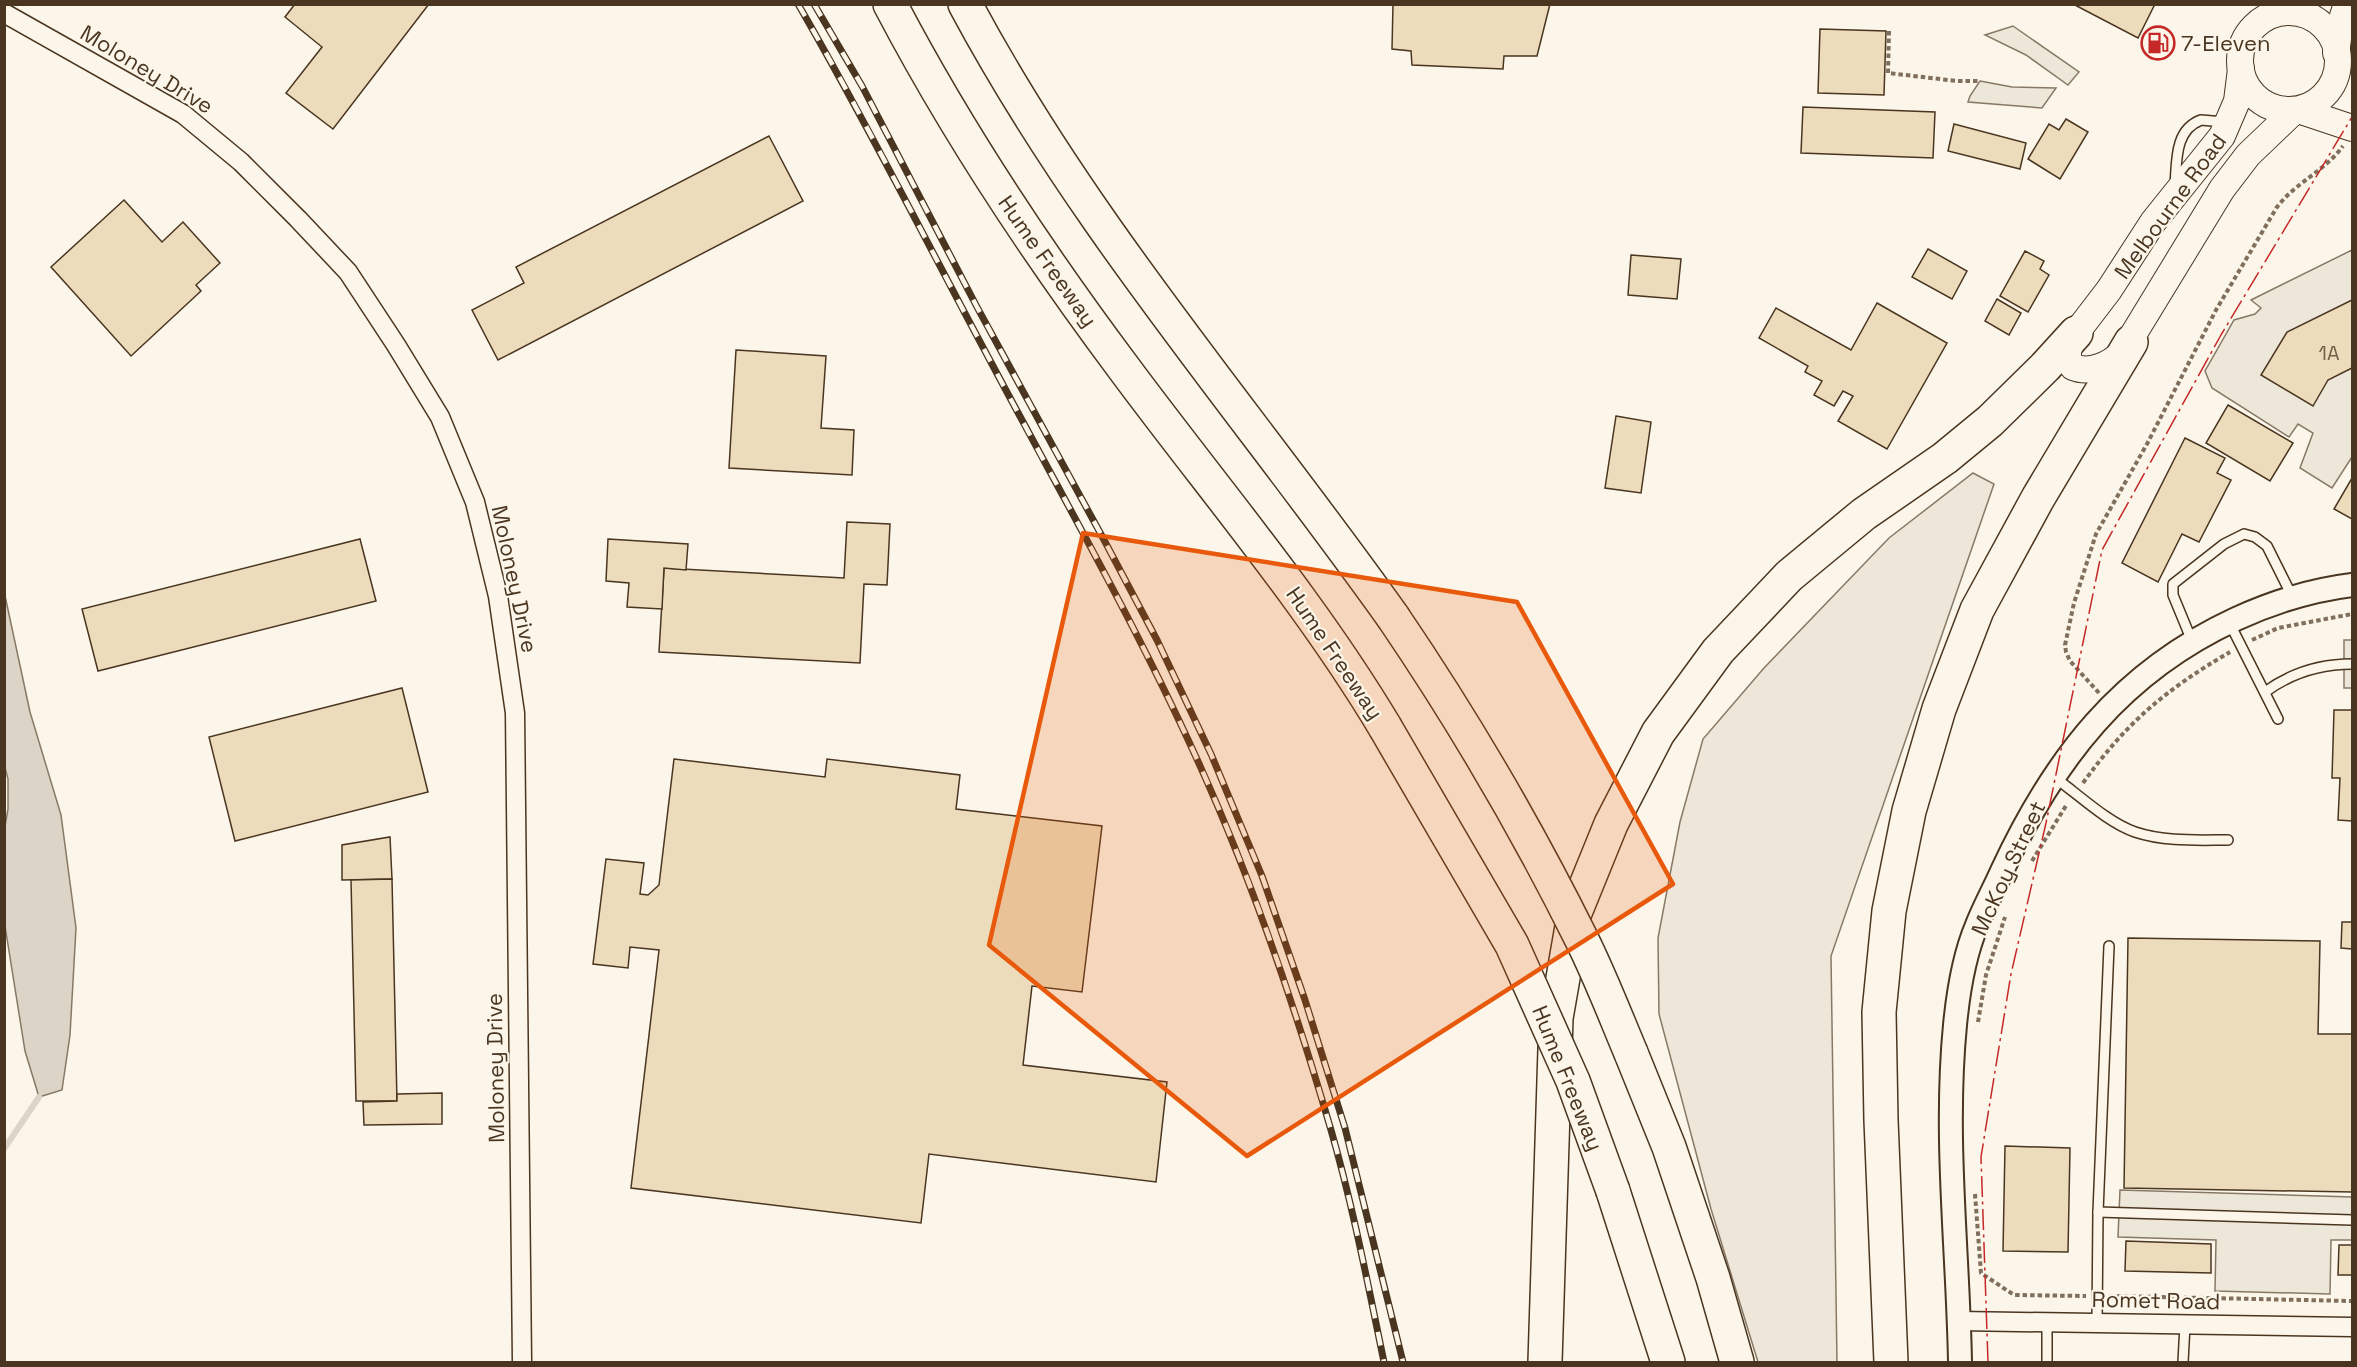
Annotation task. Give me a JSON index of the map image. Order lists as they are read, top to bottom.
{
  "streets": {
    "highway": ["Hume Freeway"],
    "main road": ["Melbourne Road"],
    "street": ["Moloney Drive", "McKoy Street", "Romet Road"]
  },
  "crossings": [
    ["McKoy Street", "Romet Road"]
  ],
  "places": {
    "fuel station": ["7-Eleven"]
  },
  "house_numbers": ["1A"]
}
